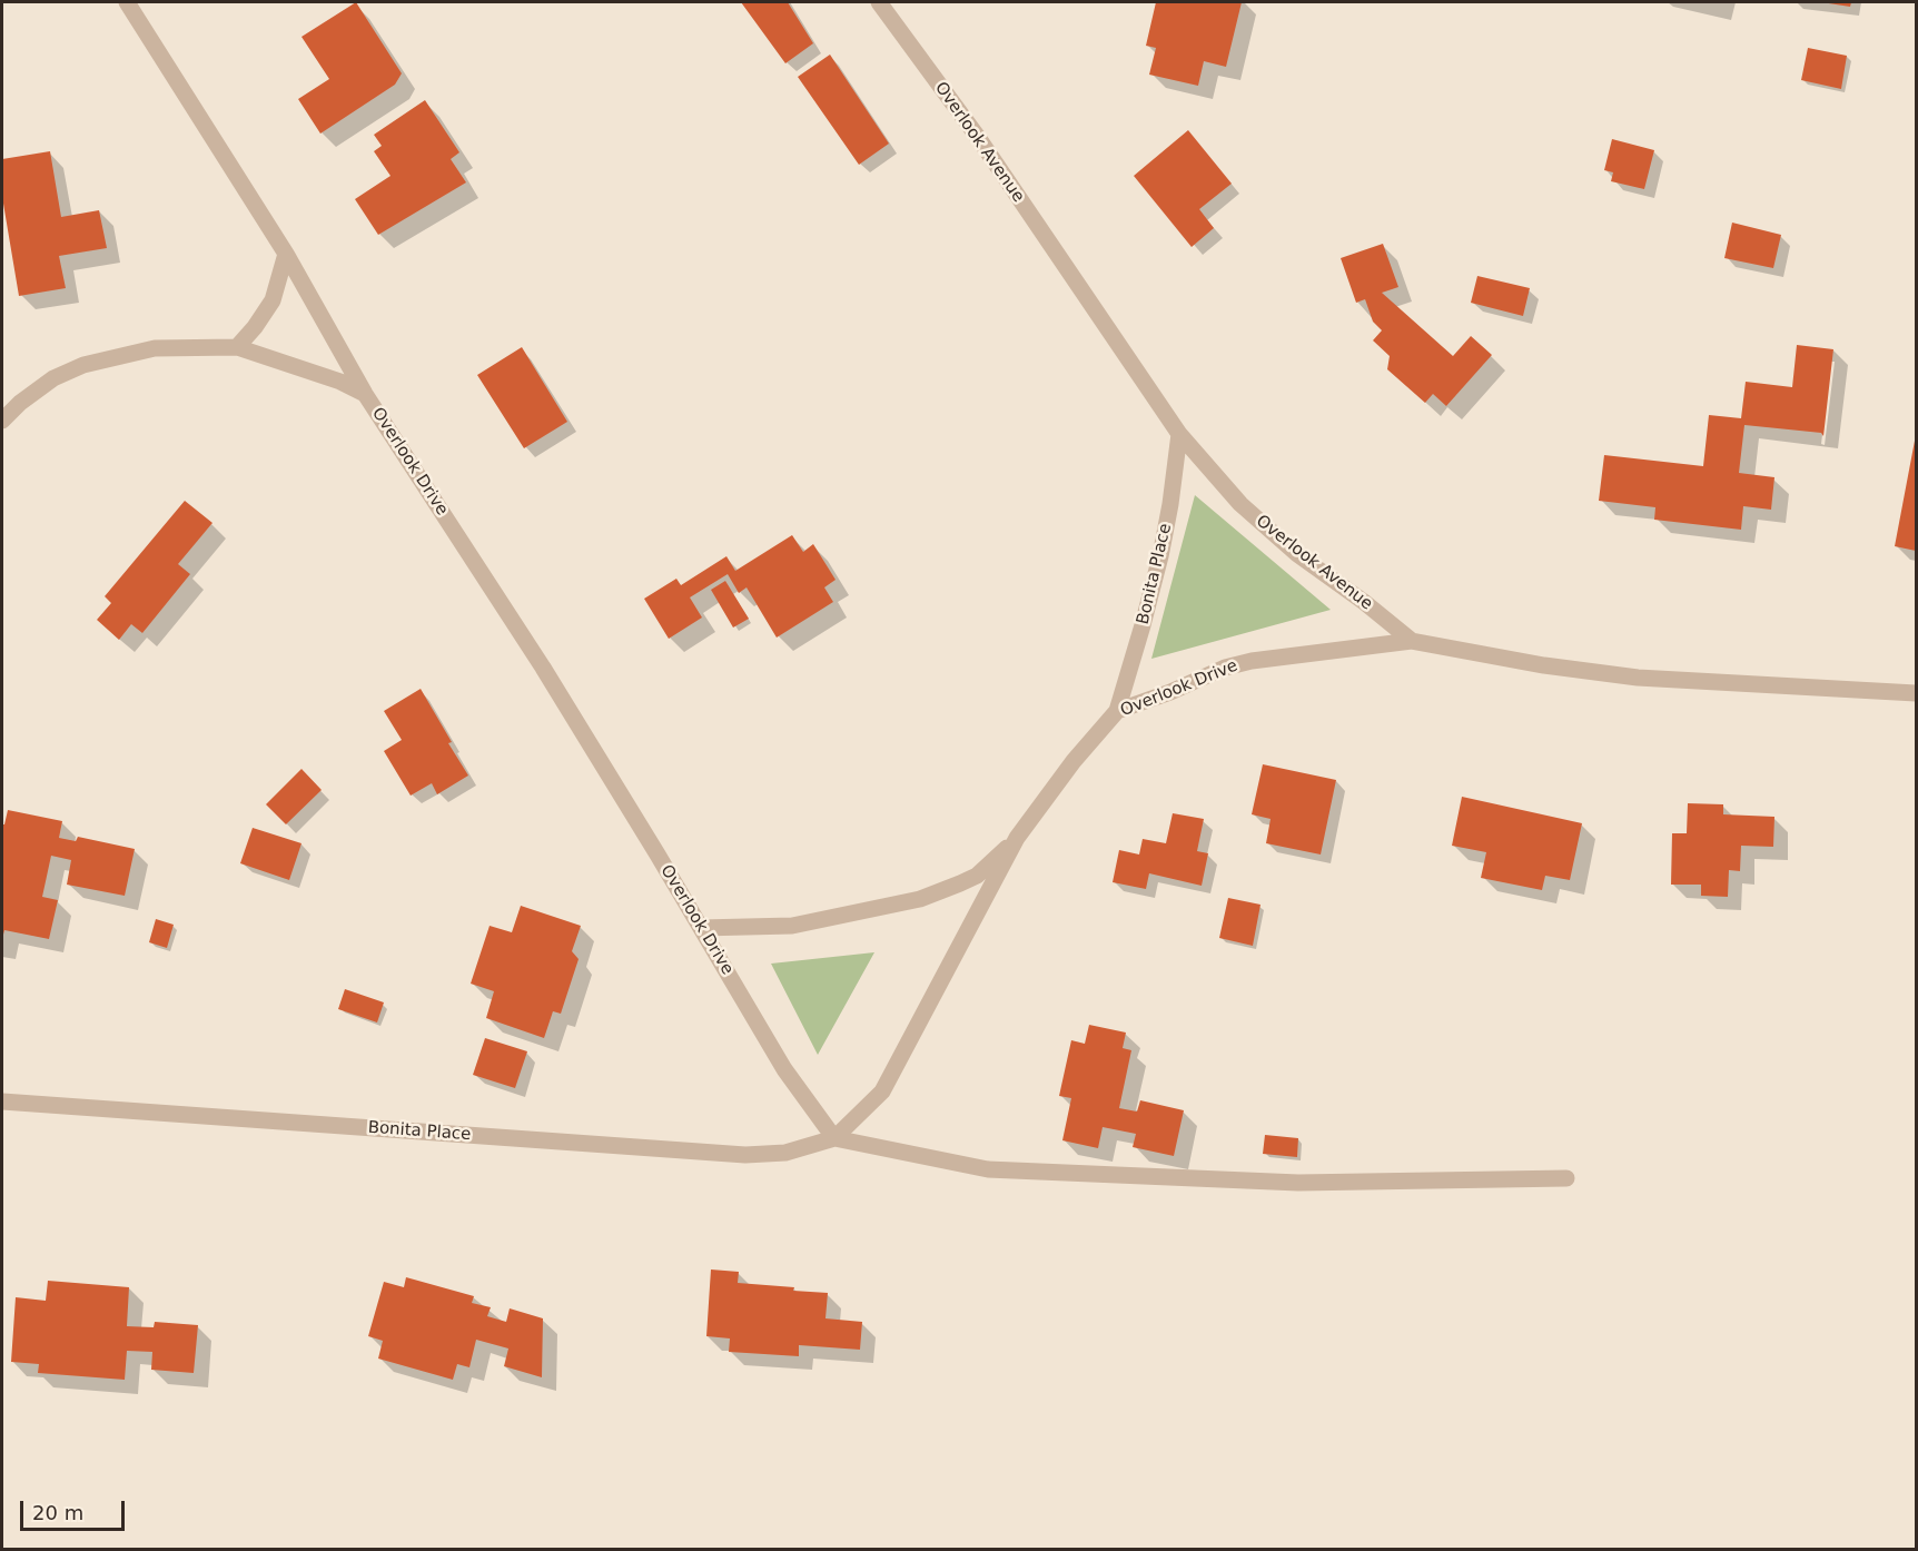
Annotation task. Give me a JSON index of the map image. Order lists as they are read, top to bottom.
{
  "streets": {
    "street": ["Overlook Avenue", "Overlook Drive", "Bonita Place"]
  },
  "crossings": [
    ["Overlook Avenue", "Overlook Drive"],
    ["Overlook Avenue", "Bonita Place"],
    ["Overlook Drive", "Bonita Place"]
  ],
  "scale_bar": "20 m"
}
